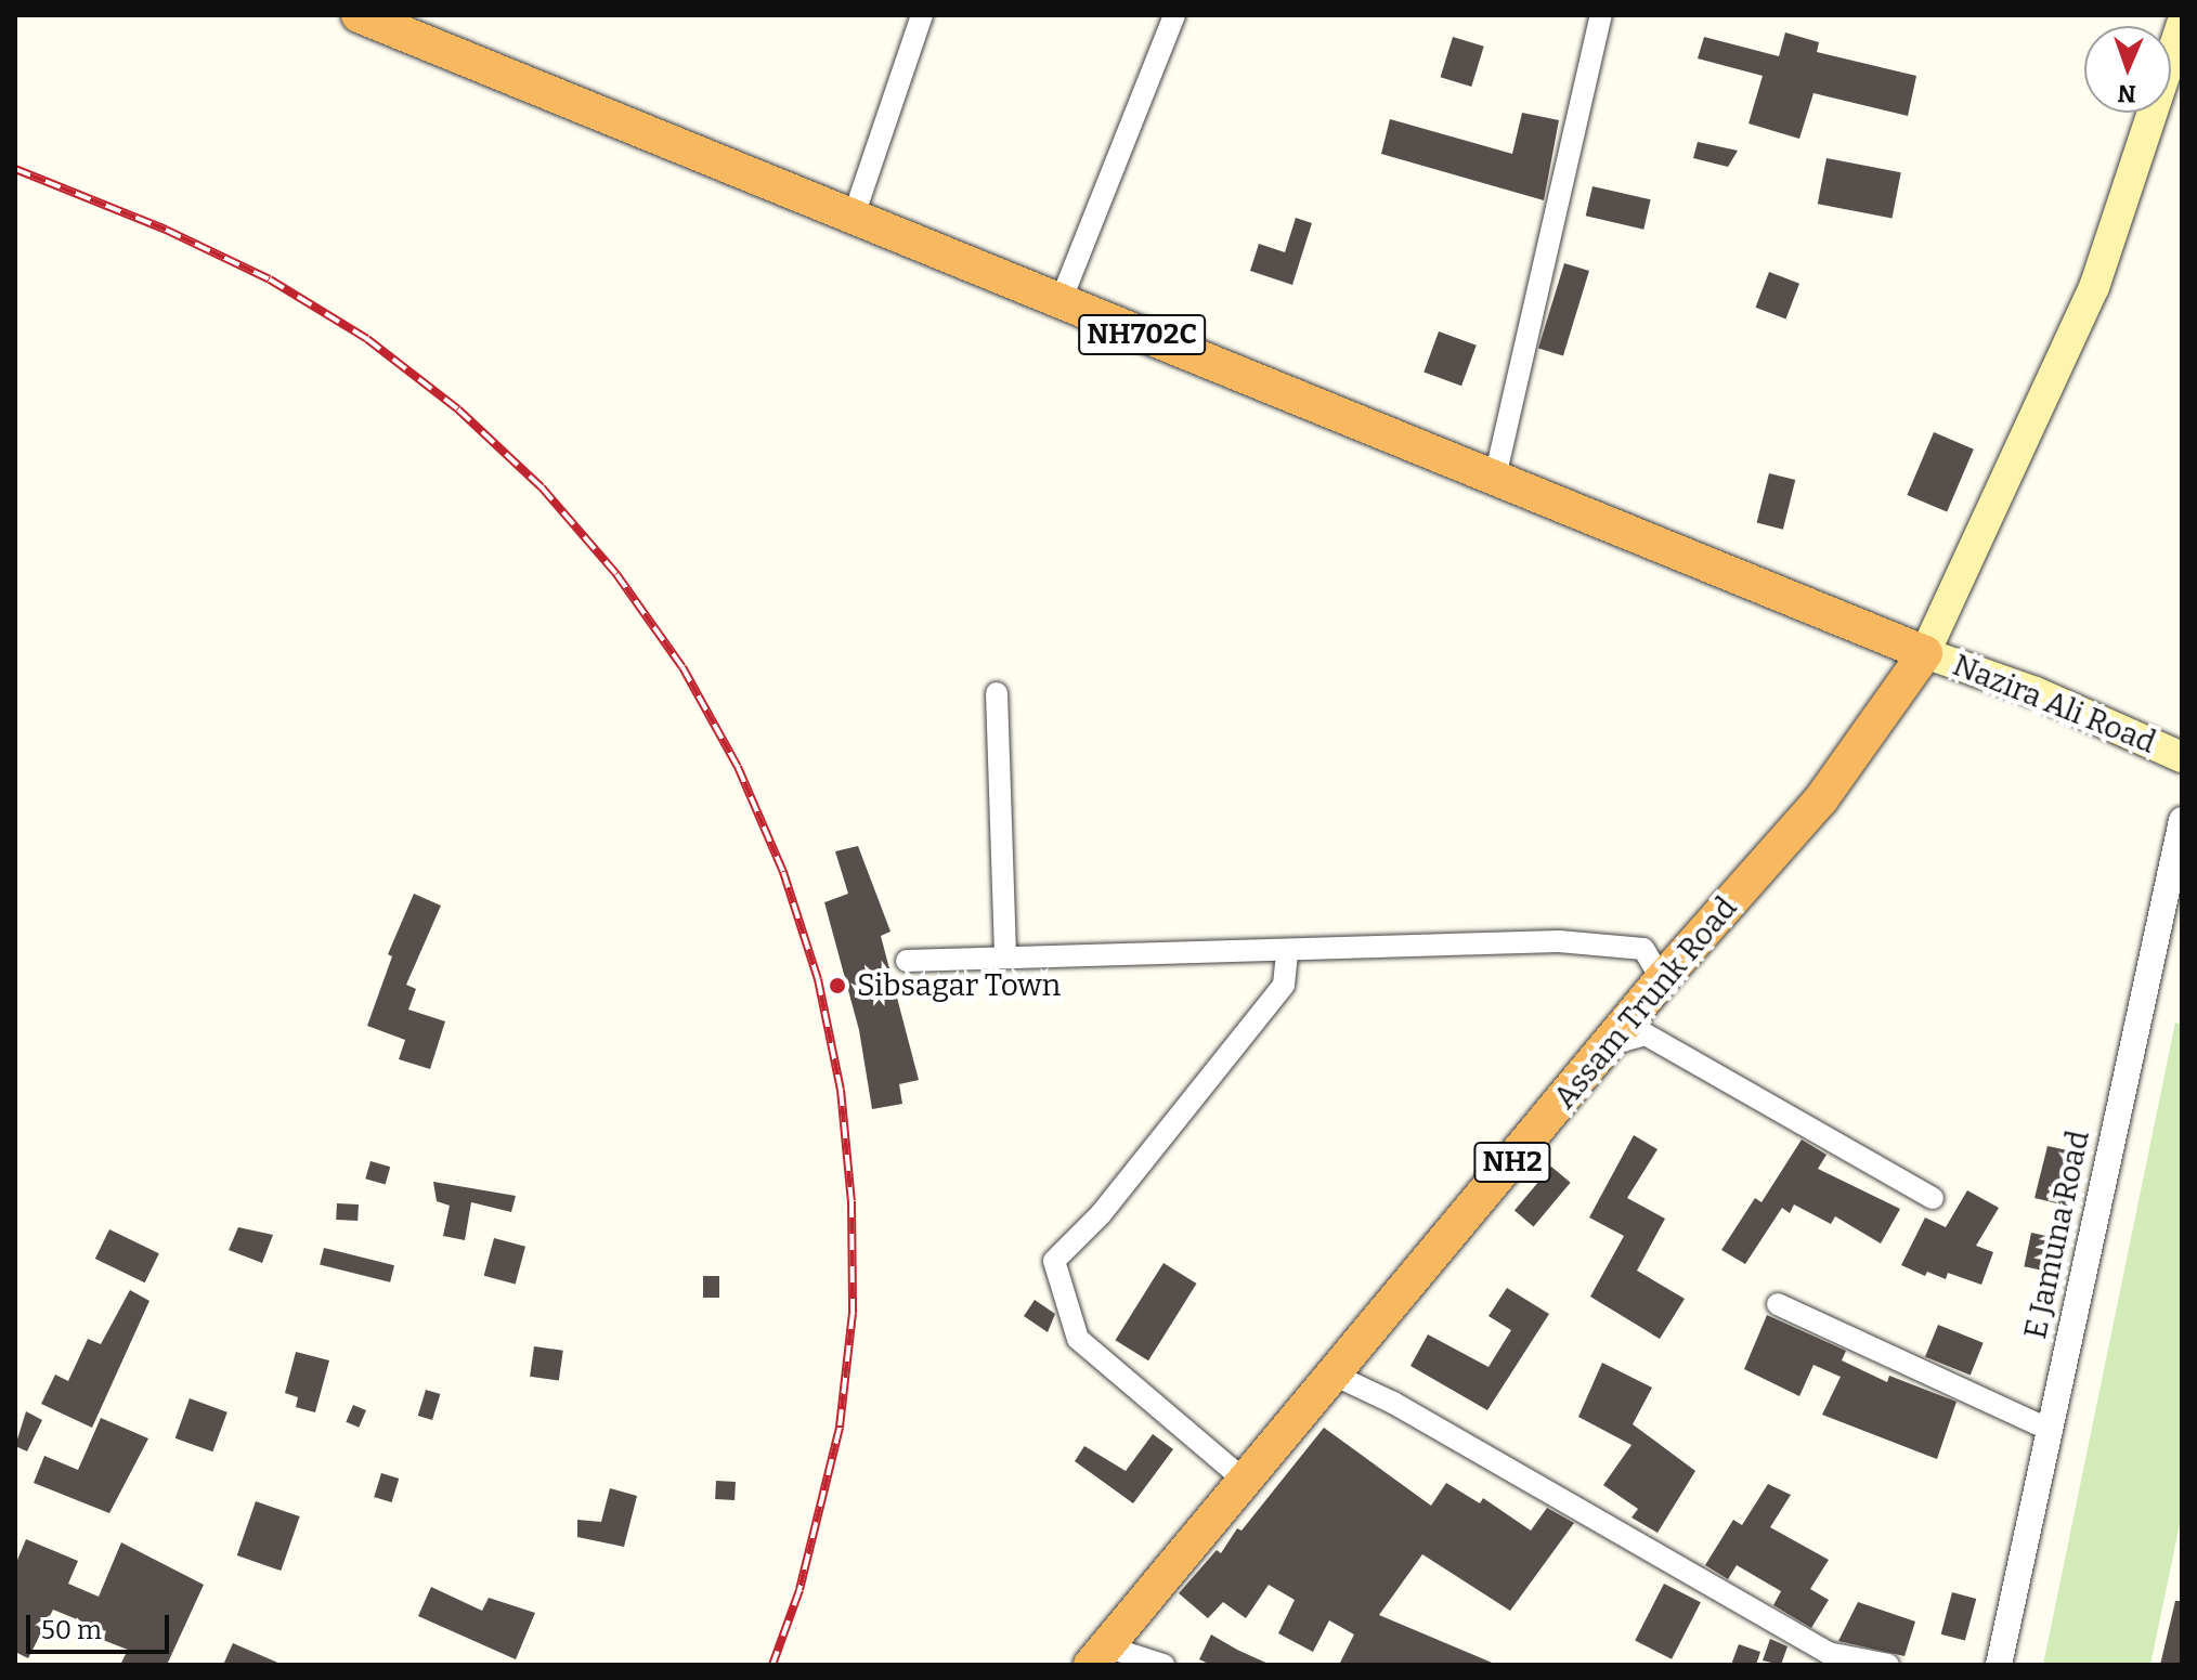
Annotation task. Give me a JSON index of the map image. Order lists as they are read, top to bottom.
{
  "streets": {
    "highway": ["NH702C", "Assam Trunk Road", "NH2"],
    "main road": ["Nazira Ali Road"],
    "street": ["E Jamuna Road"]
  },
  "crossings": [
    ["NH702C", "Nazira Ali Road"],
    ["NH702C", "Assam Trunk Road"],
    ["Nazira Ali Road", "Assam Trunk Road"]
  ],
  "places": ["Sibsagar Town"],
  "scale_bar": "50 m",
  "north": "bottom"
}
